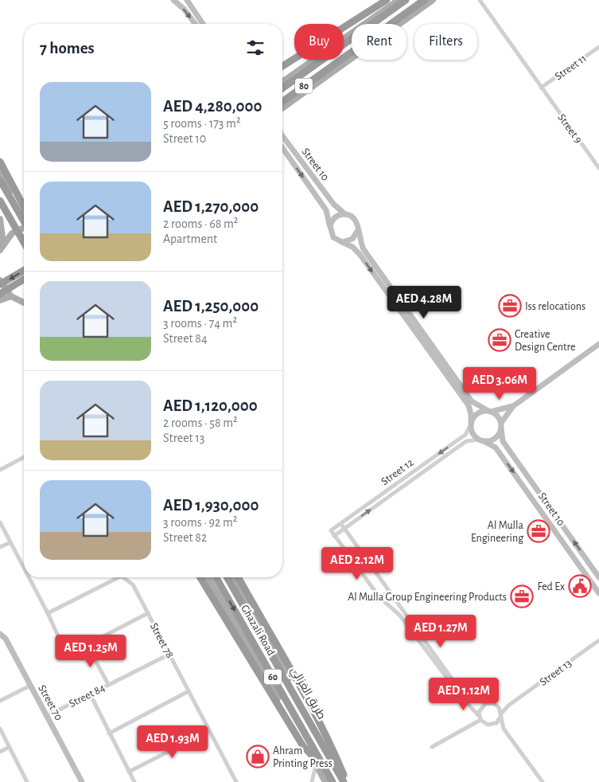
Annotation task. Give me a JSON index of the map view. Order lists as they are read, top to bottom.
{
  "streets": {
    "highway": ["80", "Ghazali Road", "60"],
    "main road": ["طريق الغزالي"],
    "street": [
      "Street 11",
      "Street 9",
      "Street 10",
      "Street 12",
      "Street 78",
      "Street 13",
      "Street 84",
      "Street 70"
    ]
  },
  "crossings": [
    ["Street 11", "Street 9"],
    ["Street 10", "Street 12"],
    ["Street 78", "Street 84"],
    ["Street 84", "Street 70"]
  ],
  "places": {
    "office": [
      "Iss relocations",
      "Creative Design Centre",
      "Al Mulla Engineering",
      "Al Mulla Group Engineering Products"
    ],
    "public building": ["Fed Ex"],
    "shop": ["Ahram Printing Press"]
  },
  "page": {
    "chip": ["Buy", "Rent", "Filters"],
    "heading": "7 homes",
    "list": [
      {
        "name": "AED 4,280,000",
        "note": "5 rooms · 173 m² · Street 10"
      },
      {
        "name": "AED 1,270,000",
        "note": "2 rooms · 68 m² · Apartment"
      },
      {
        "name": "AED 1,250,000",
        "note": "3 rooms · 74 m² · Street 84"
      },
      {
        "name": "AED 1,120,000",
        "note": "2 rooms · 58 m² · Street 13"
      },
      {
        "name": "AED 1,930,000",
        "note": "3 rooms · 92 m² · Street 82"
      }
    ],
    "price": [
      "AED 4.28M",
      "AED 3.06M",
      "AED 2.12M",
      "AED 1.27M",
      "AED 1.25M",
      "AED 1.12M",
      "AED 1.93M"
    ]
  }
}
